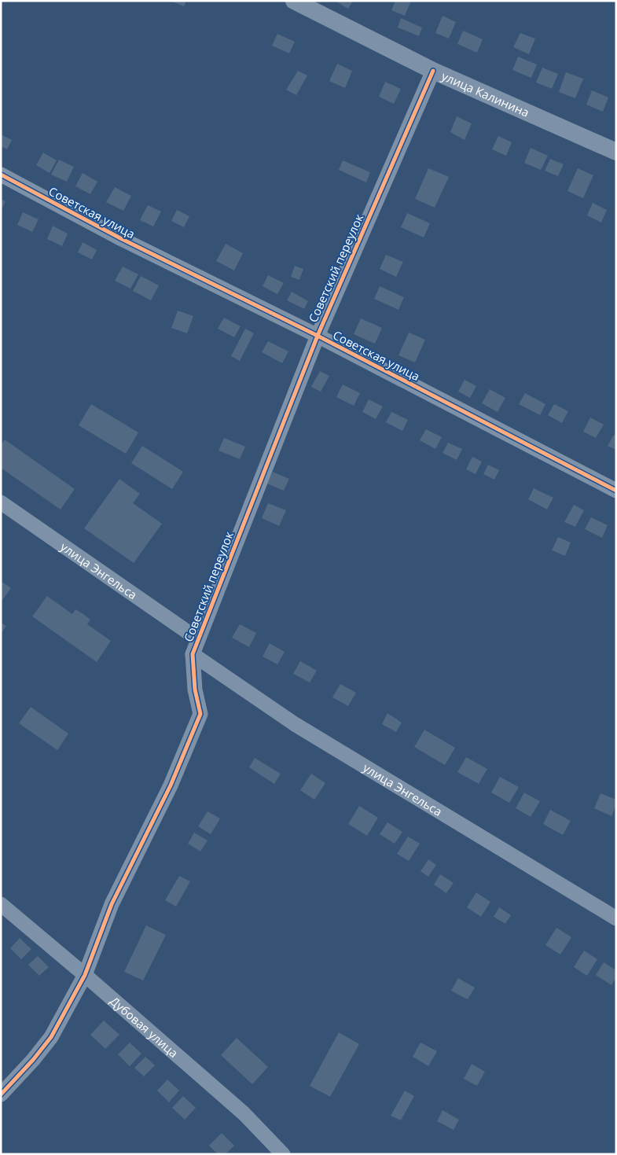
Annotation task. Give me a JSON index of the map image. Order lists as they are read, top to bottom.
{
  "streets": {
    "street": [
      "улица Калинина",
      "Советская улица",
      "Советский переулок",
      "улица Энгельса",
      "Дубовая улица"
    ]
  },
  "crossings": [
    ["улица Калинина", "Советский переулок"],
    ["Советская улица", "Советский переулок"],
    ["Советский переулок", "улица Энгельса"],
    ["Советский переулок", "Дубовая улица"]
  ]
}
